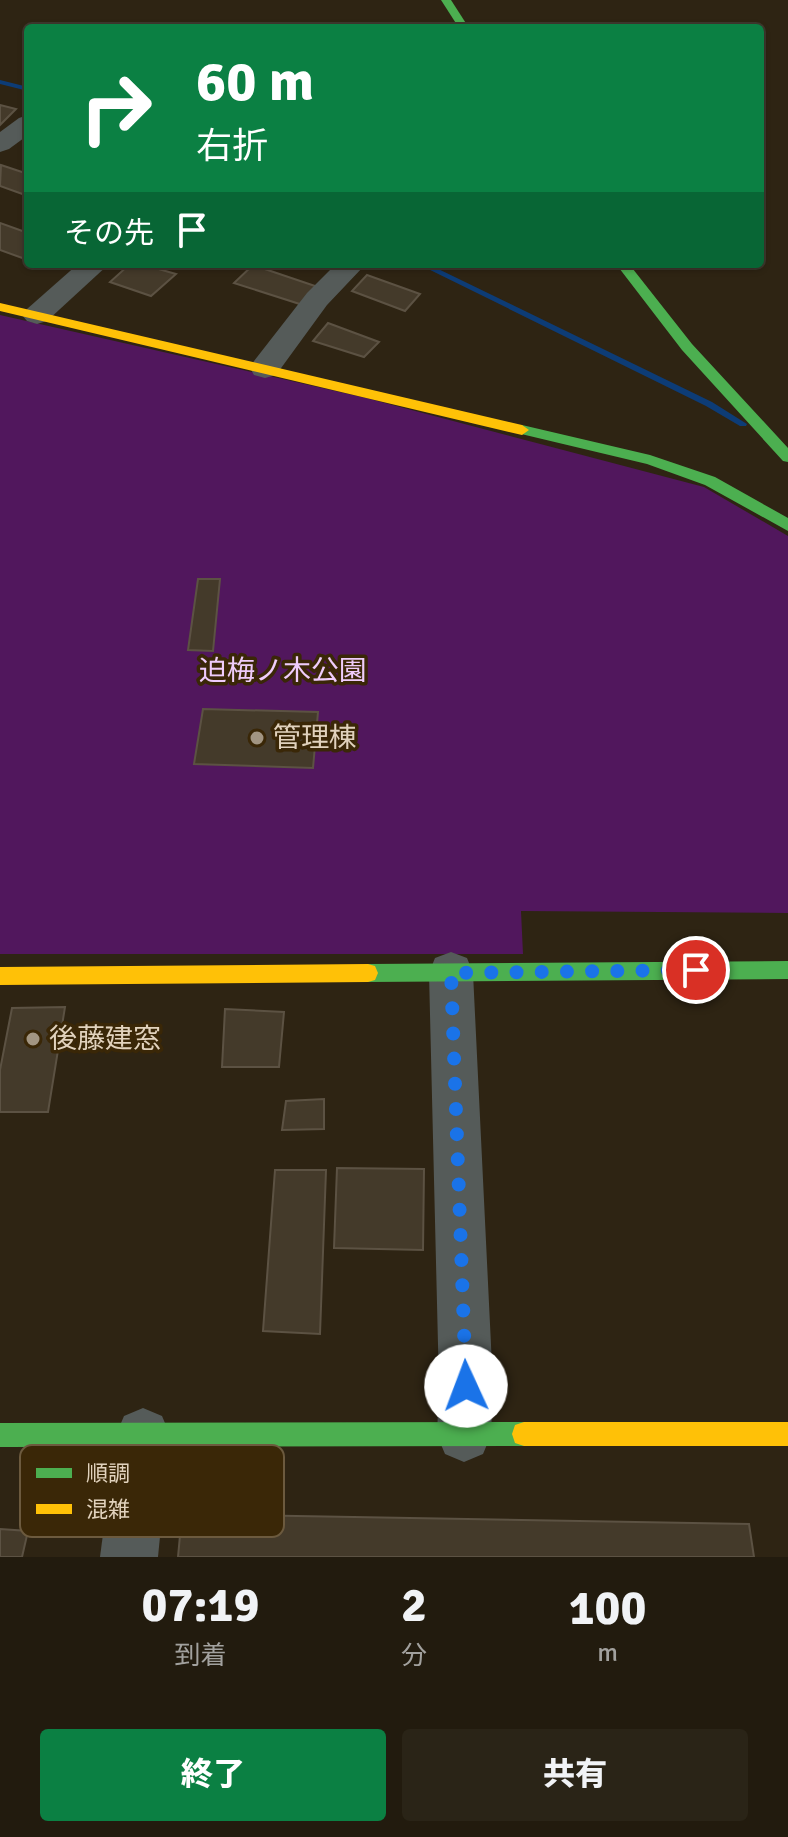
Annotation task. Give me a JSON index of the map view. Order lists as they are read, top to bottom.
{
  "parks": ["迫梅ノ木公園"],
  "places": ["管理棟", "後藤建窓"],
  "legend": ["順調", "混雑"],
  "page": {
    "turn": ["60 m", "右折"],
    "then": "その先",
    "eta": [
      "07:19",
      "到着",
      "2",
      "分",
      "100",
      "m"
    ],
    "buttons": ["終了", "共有"]
  }
}
